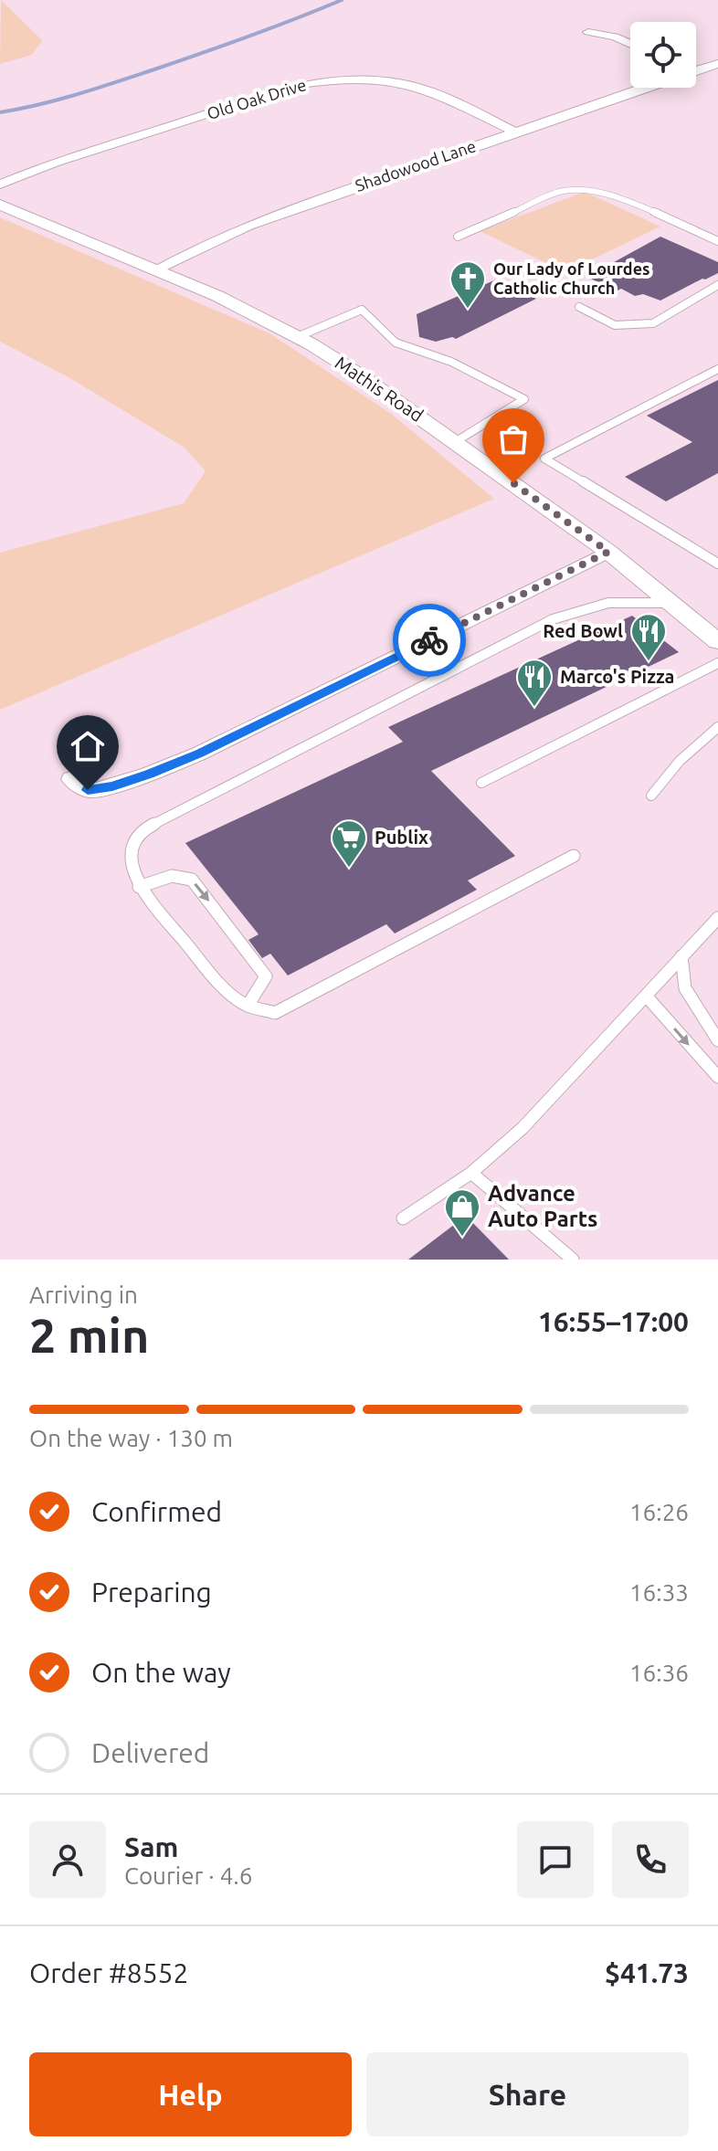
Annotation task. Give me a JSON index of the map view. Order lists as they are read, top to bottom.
{
  "streets": {
    "street": ["Old Oak Drive", "Shadowood Lane", "Mathis Road"]
  },
  "crossings": [
    ["Old Oak Drive", "Shadowood Lane"],
    ["Shadowood Lane", "Mathis Road"]
  ],
  "places": {
    "church": ["Our Lady of Lourdes Catholic Church"],
    "restaurant": ["Red Bowl", "Marco's Pizza"],
    "supermarket": ["Publix"],
    "shop": ["Advance Auto Parts"]
  },
  "page": {
    "heading": ["2 min", "Arriving in", "16:55–17:00"],
    "panel": [
      "Sam",
      "Courier · 4.6",
      "Order #8552",
      "$41.73"
    ],
    "bar": "On the way · 130 m",
    "list": [
      ["Confirmed", "16:26"],
      ["Preparing", "16:33"],
      ["On the way", "16:36"],
      "Delivered"
    ],
    "buttons": ["Help", "Share"]
  }
}
